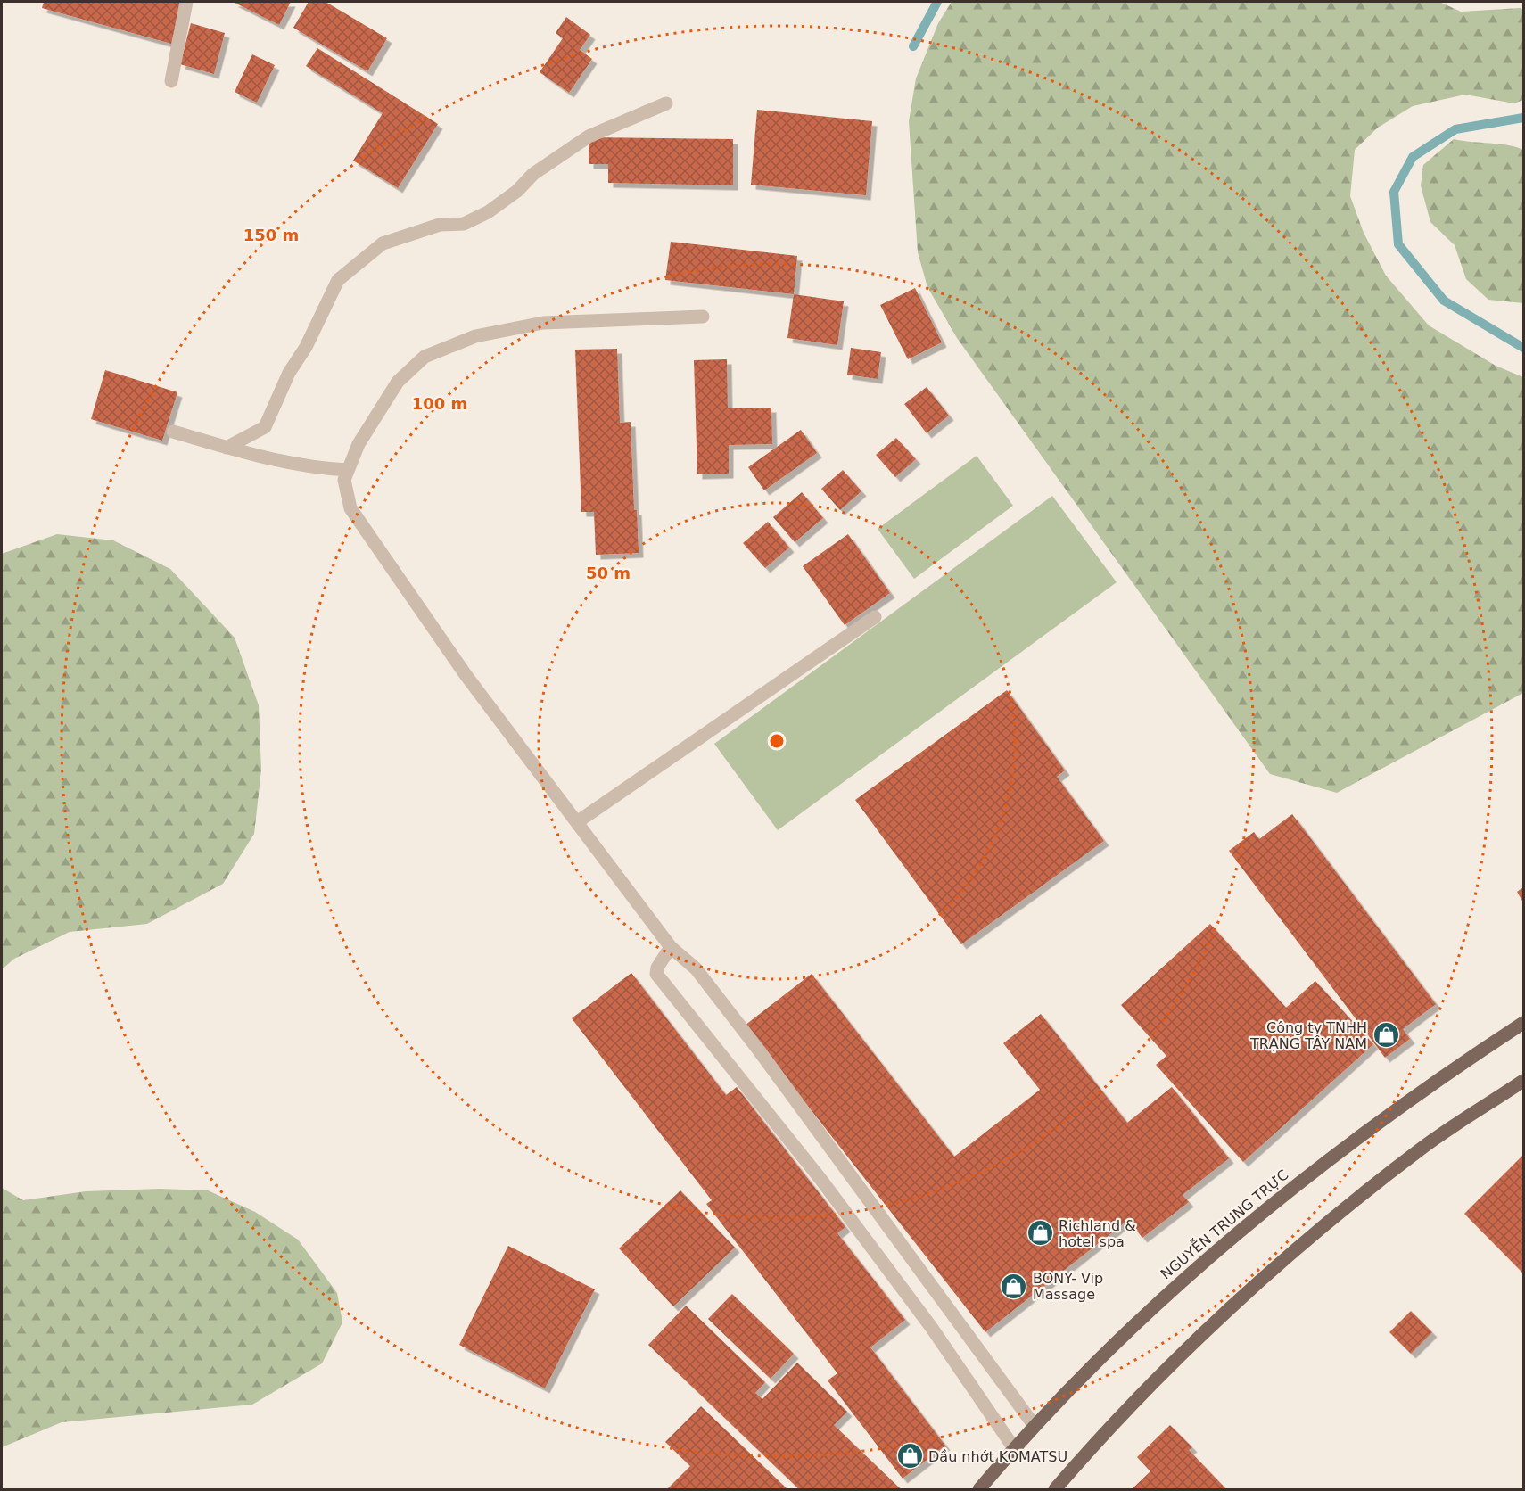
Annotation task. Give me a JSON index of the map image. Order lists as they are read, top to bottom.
{
  "streets": {
    "main road": ["NGUYỄN TRUNG TRỰC"]
  },
  "places": {
    "shop": [
      "Công ty TNHH TRẠNG TÂY NAM",
      "Richland & hotel spa",
      "BONY- Vip Massage",
      "Dầu nhớt KOMATSU"
    ]
  },
  "rings": ["150 m", "100 m", "50 m"]
}
